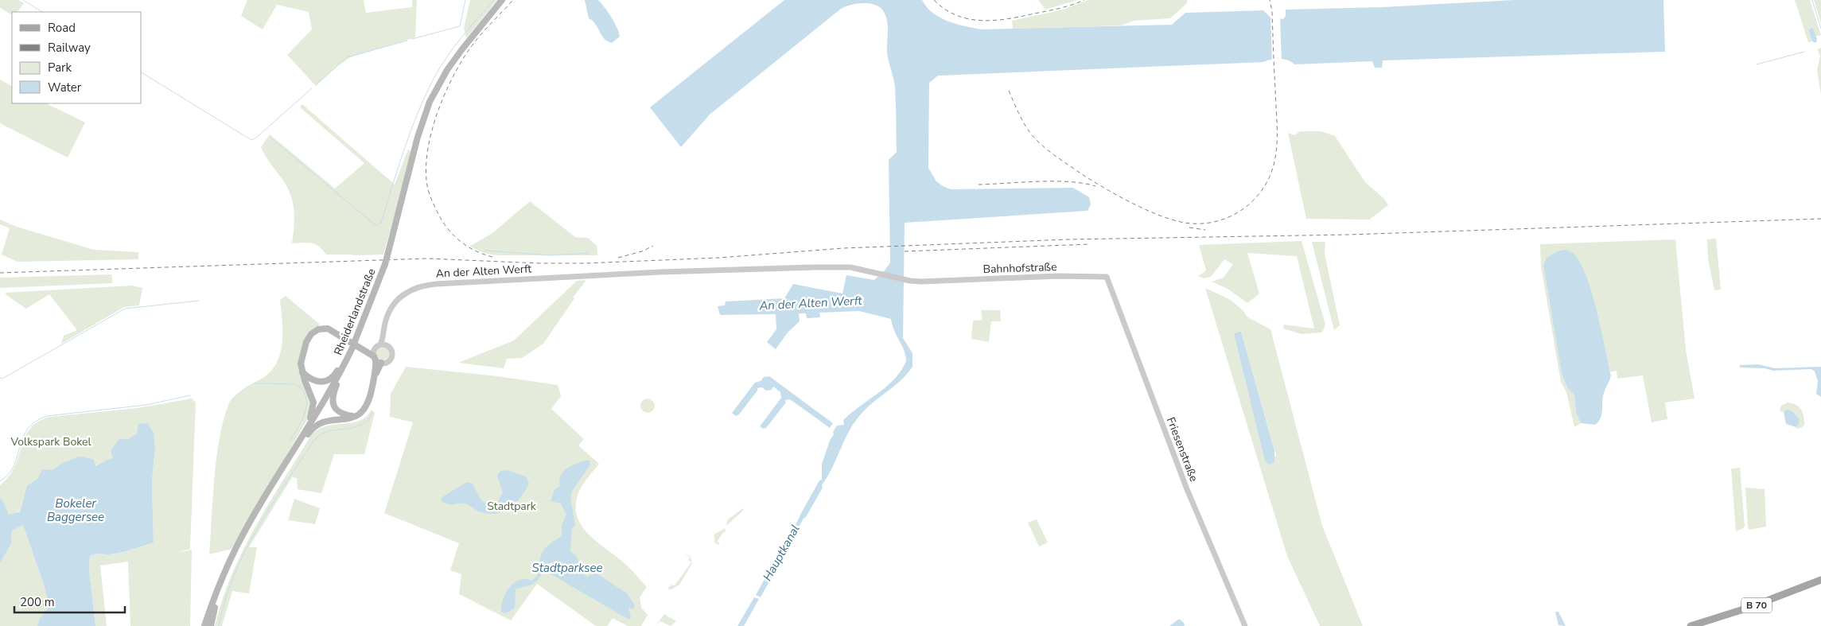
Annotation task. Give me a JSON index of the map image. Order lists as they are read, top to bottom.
{
  "streets": {
    "main road": ["Rheiderlandstraße", "B 70"],
    "street": ["Bahnhofstraße", "An der Alten Werft", "Friesenstraße"]
  },
  "crossings": [
    ["Bahnhofstraße", "An der Alten Werft"],
    ["Bahnhofstraße", "Friesenstraße"]
  ],
  "water": [
    "An der Alten Werft",
    "Bokeler Baggersee",
    "Hauptkanal",
    "Stadtparksee"
  ],
  "parks": ["Volkspark Bokel", "Stadtpark"],
  "legend": [
    "Road",
    "Railway",
    "Park",
    "Water"
  ],
  "scale_bar": "200 m"
}
